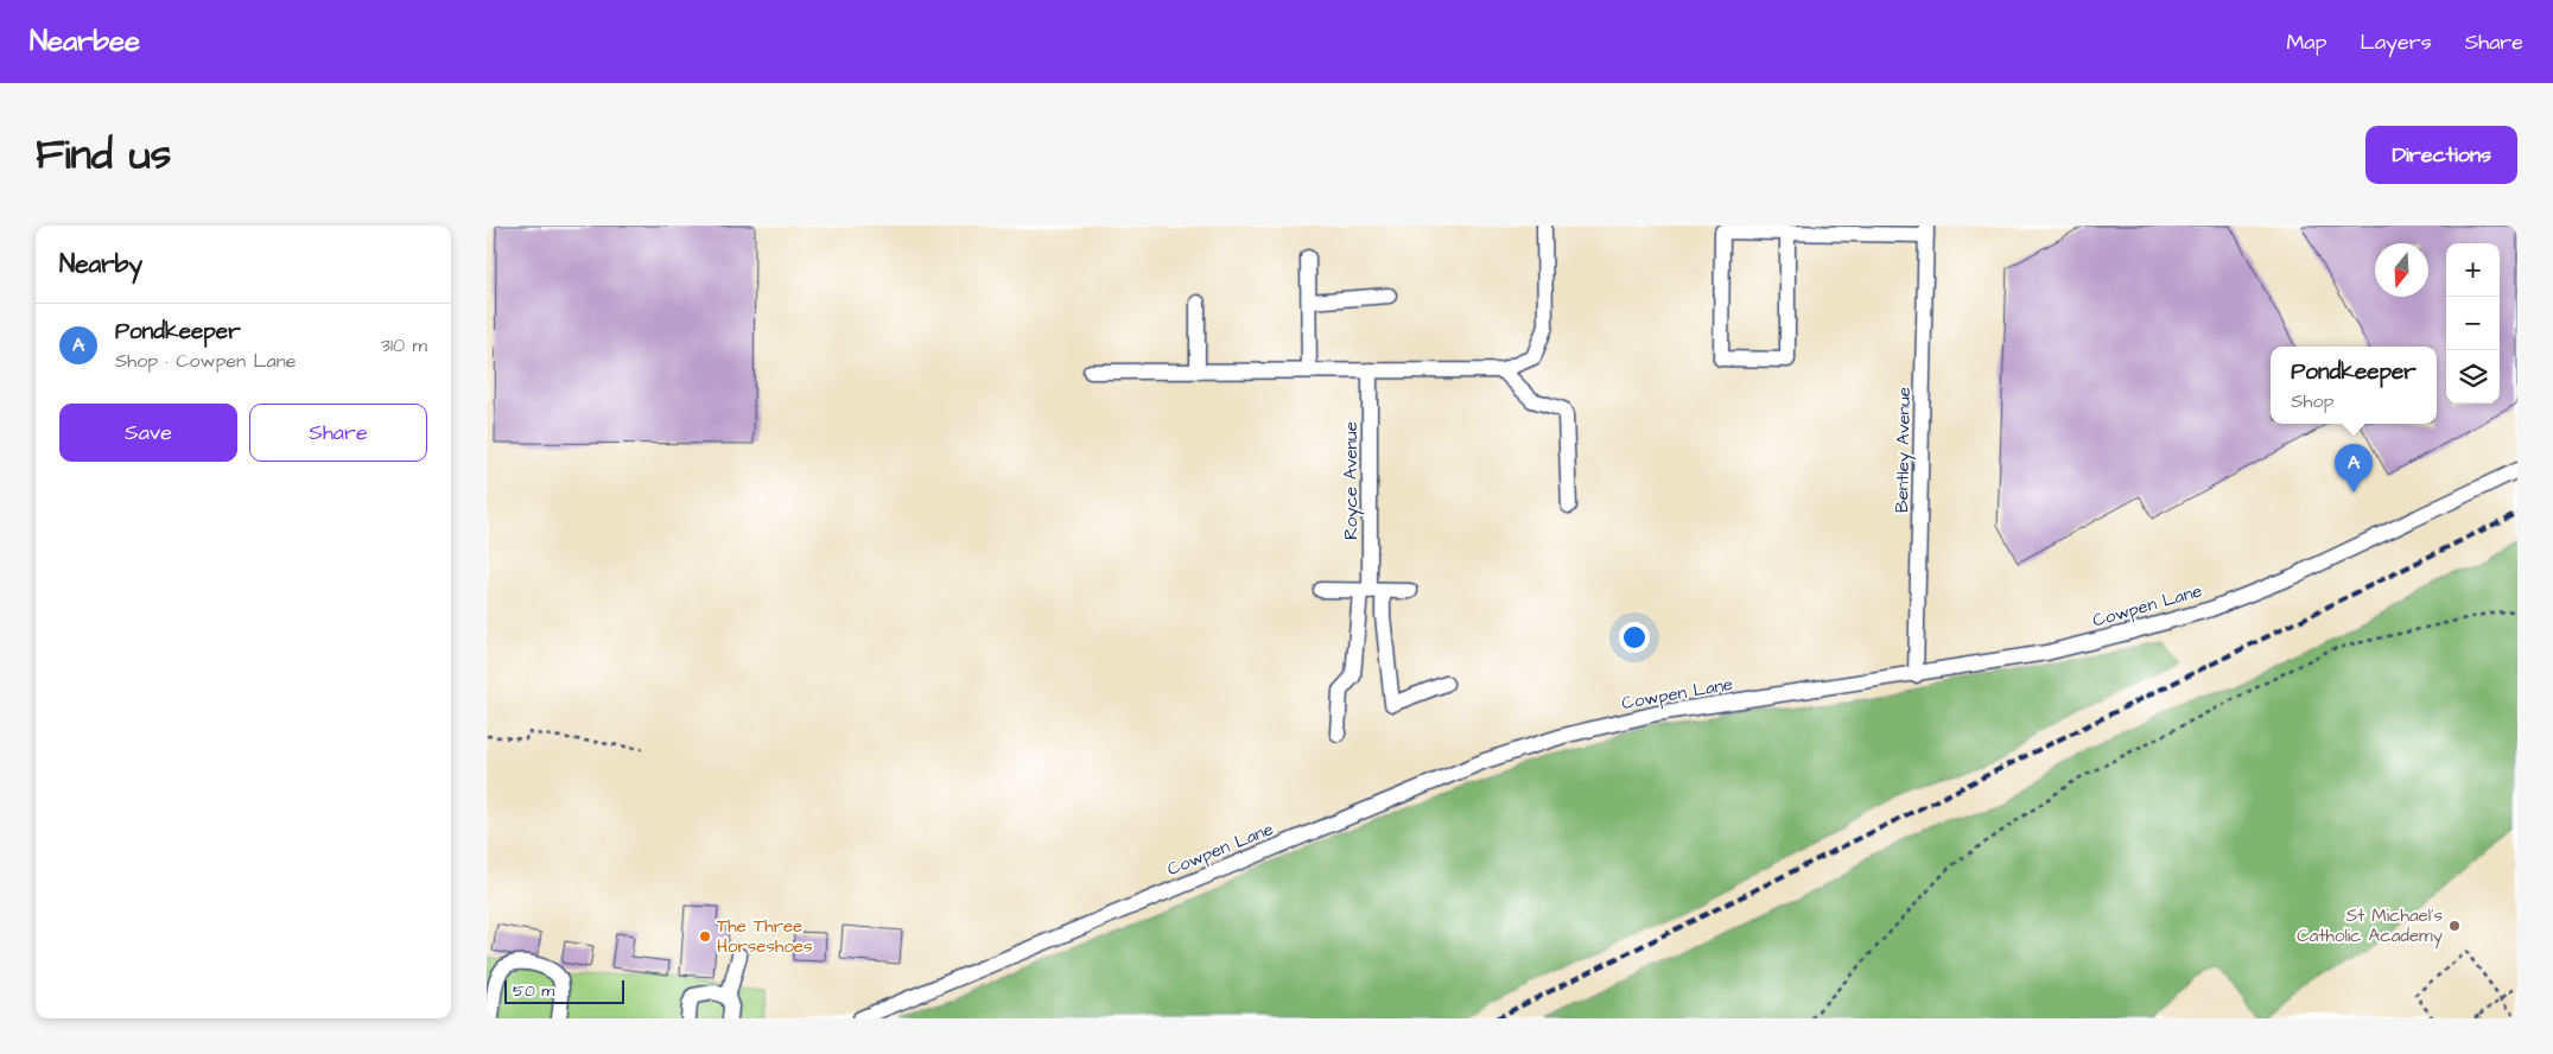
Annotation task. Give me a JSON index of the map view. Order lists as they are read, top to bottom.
{
  "streets": {
    "street": ["Bentley Avenue", "Royce Avenue", "Cowpen Lane"]
  },
  "crossings": [
    ["Bentley Avenue", "Cowpen Lane"]
  ],
  "places": ["St Michael's Catholic Academy", "The Three Horseshoes"],
  "scale_bar": "50 m",
  "north": "bottom",
  "page": {
    "header": "Nearbee",
    "nav": ["Map", "Layers", "Share"],
    "title": "Find us",
    "buttons": [
      "Directions",
      ["Save", "Share"]
    ],
    "heading": "Nearby",
    "map_buttons": ["+", "−"],
    "list": [
      {
        "mark": "A",
        "name": "Pondkeeper",
        "note": "Shop · Cowpen Lane",
        "value": "310 m"
      }
    ],
    "popup": ["Pondkeeper", "Shop"],
    "pins": "A",
    "scale": "50 m"
  }
}
